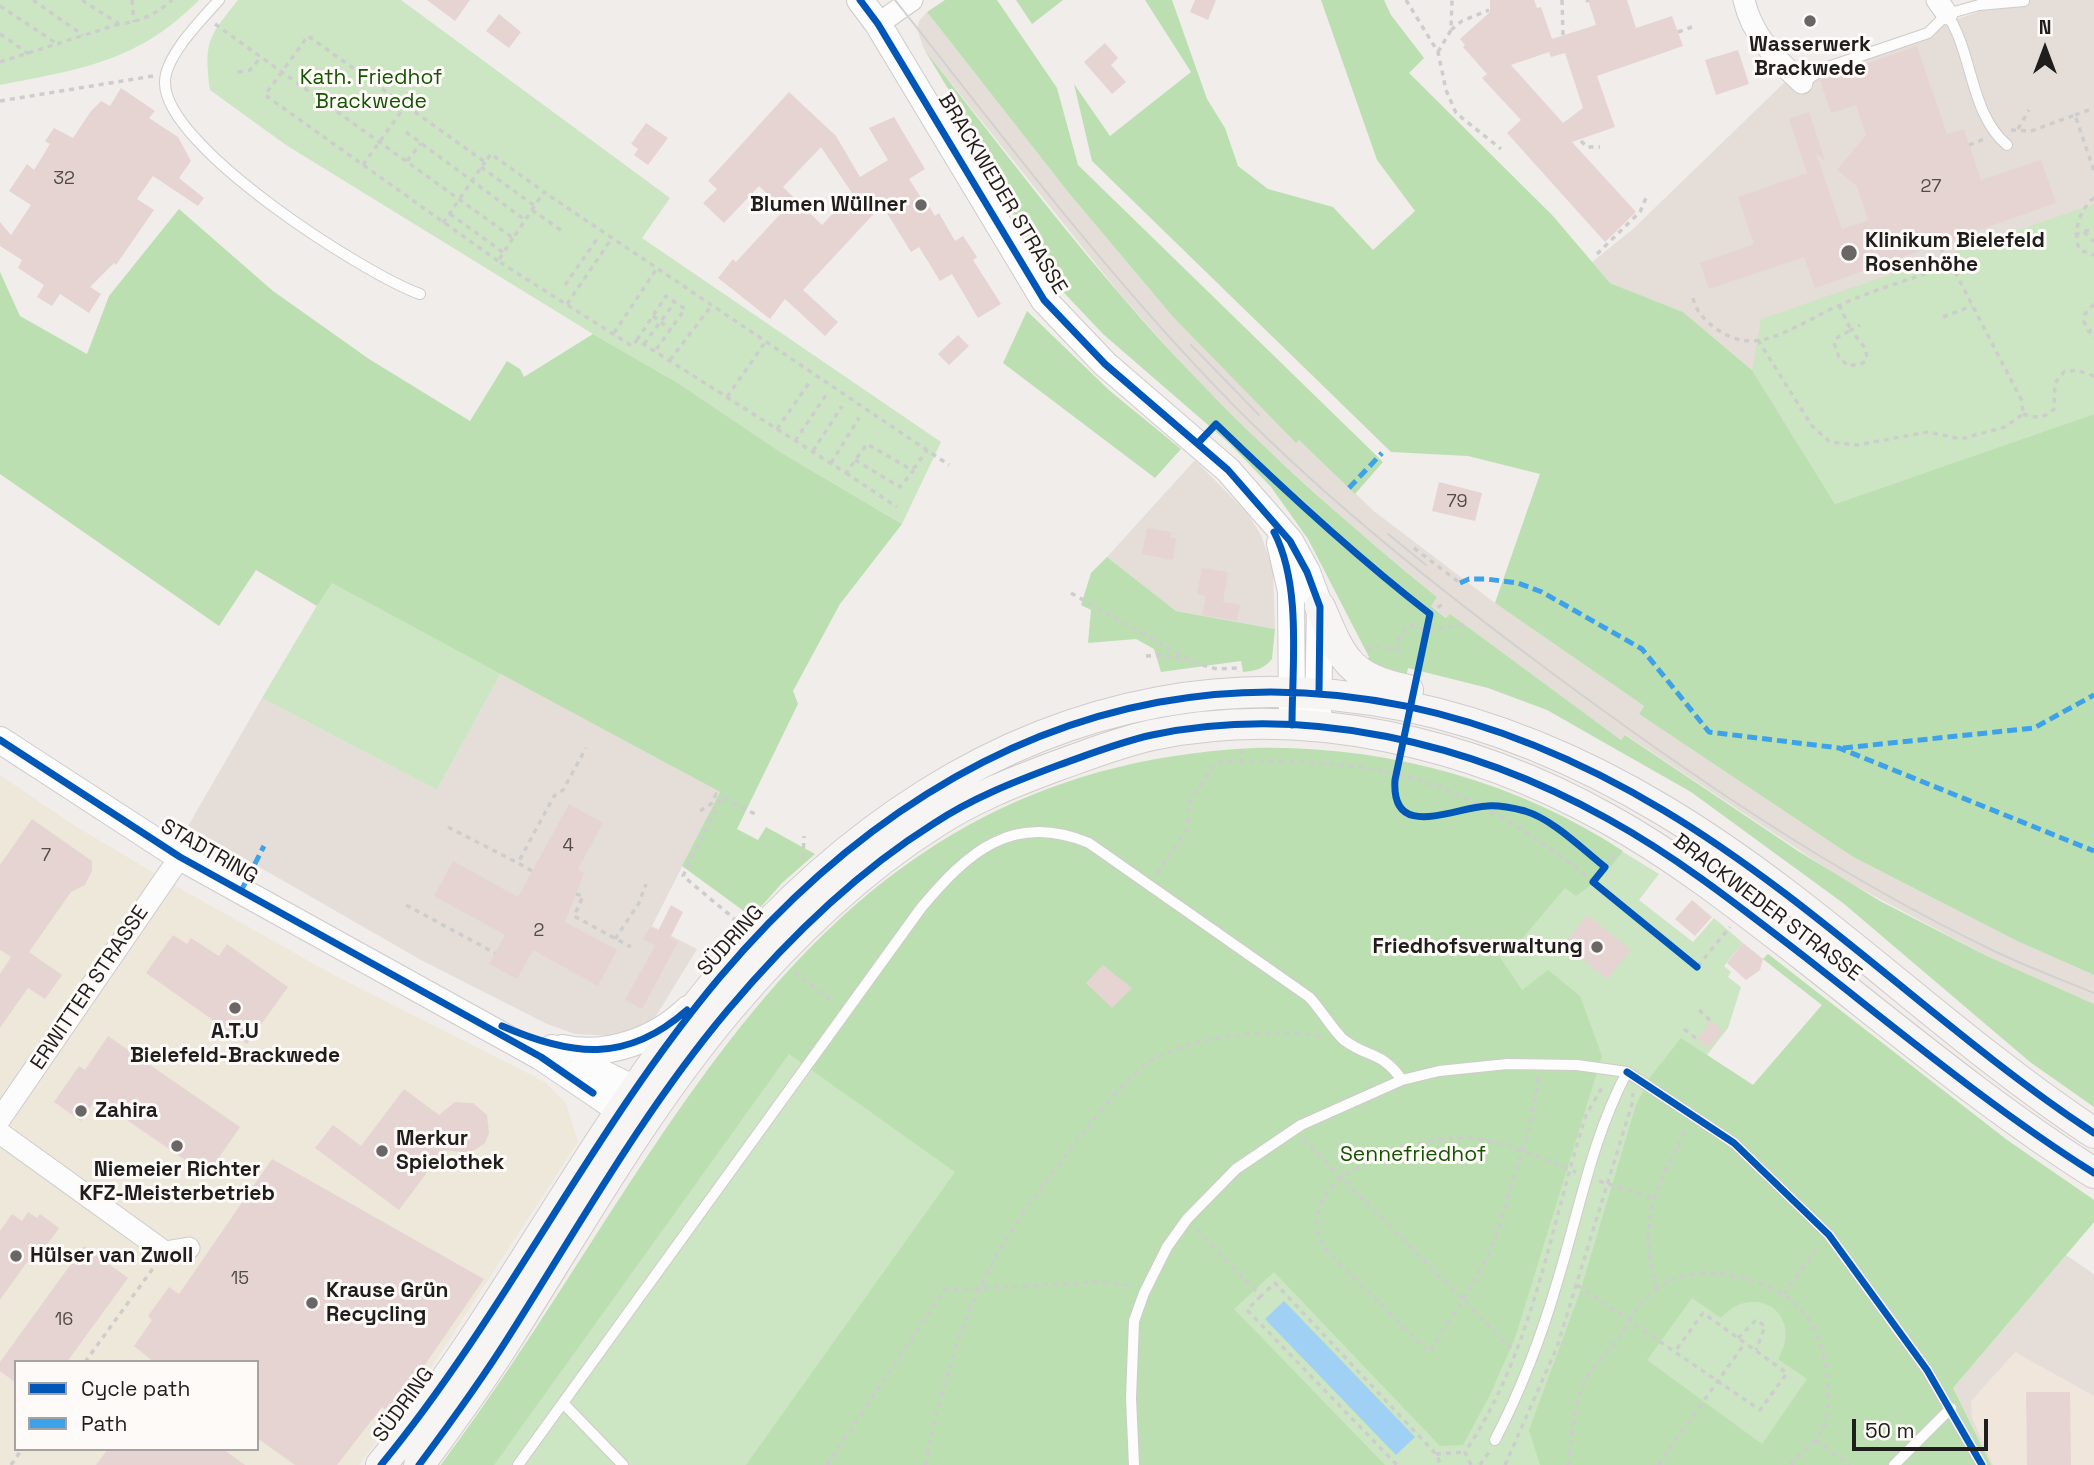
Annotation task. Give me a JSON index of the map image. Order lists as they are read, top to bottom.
{
  "streets": {
    "main road": ["BRACKWEDER STRASSE", "SÜDRING"],
    "street": ["STADTRING", "ERWITTER STRASSE"]
  },
  "crossings": [
    ["BRACKWEDER STRASSE", "SÜDRING"],
    ["STADTRING", "SÜDRING"],
    ["STADTRING", "ERWITTER STRASSE"]
  ],
  "parks": ["Kath. Friedhof Brackwede", "Sennefriedhof"],
  "places": [
    "Wasserwerk Brackwede",
    "Blumen Wüllner",
    "Klinikum Bielefeld Rosenhöhe",
    "Friedhofsverwaltung",
    "A.T.U Bielefeld-Brackwede",
    "Zahira",
    "Niemeier Richter KFZ-Meisterbetrieb",
    "Merkur Spielothek",
    "Hülser van Zwoll",
    "Krause Grün Recycling"
  ],
  "house_numbers": [
    "32",
    "27",
    "79",
    "4",
    "7",
    "2",
    "15",
    "16"
  ],
  "legend": ["Cycle path", "Path"],
  "scale_bar": "50 m",
  "north": "top"
}
